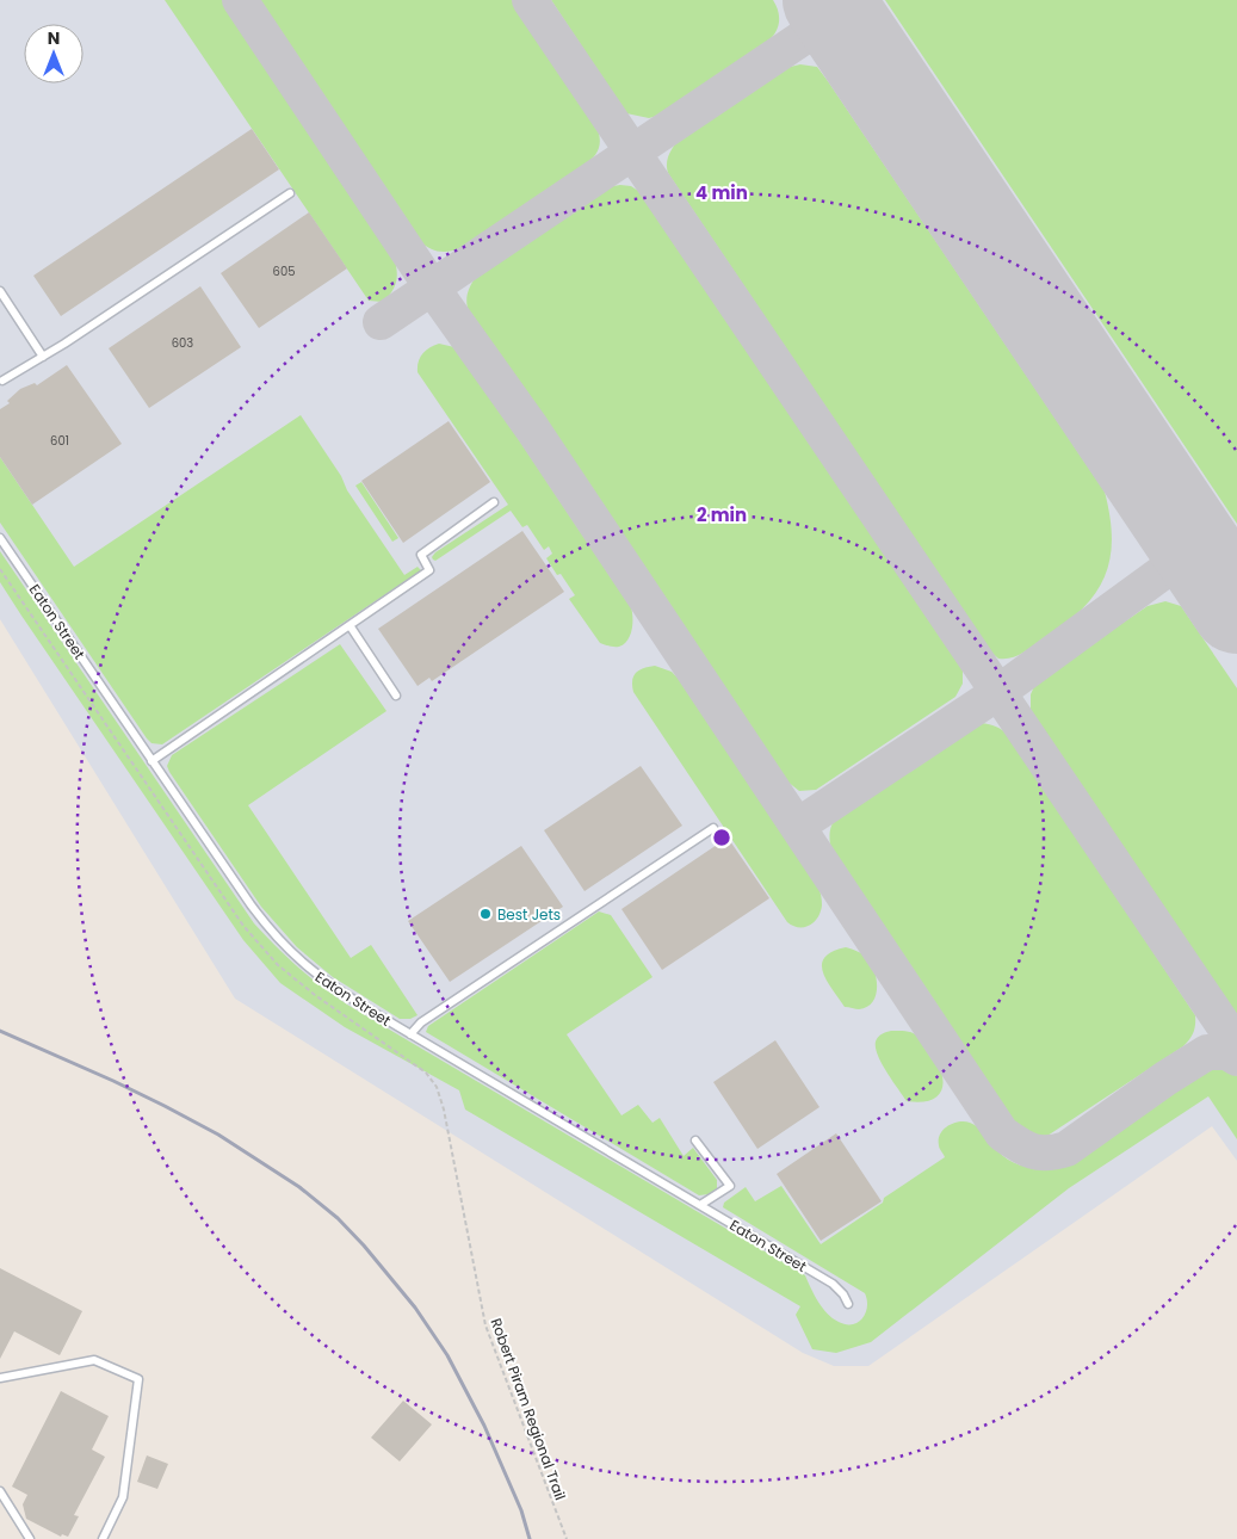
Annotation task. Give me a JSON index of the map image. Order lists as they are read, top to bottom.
{
  "streets": {
    "lane": ["Eaton Street"],
    "path": ["Robert Piram Regional Trail"]
  },
  "places": ["Best Jets"],
  "house_numbers": ["605", "603", "601"],
  "north": "top",
  "rings": ["4 min", "2 min"]
}
